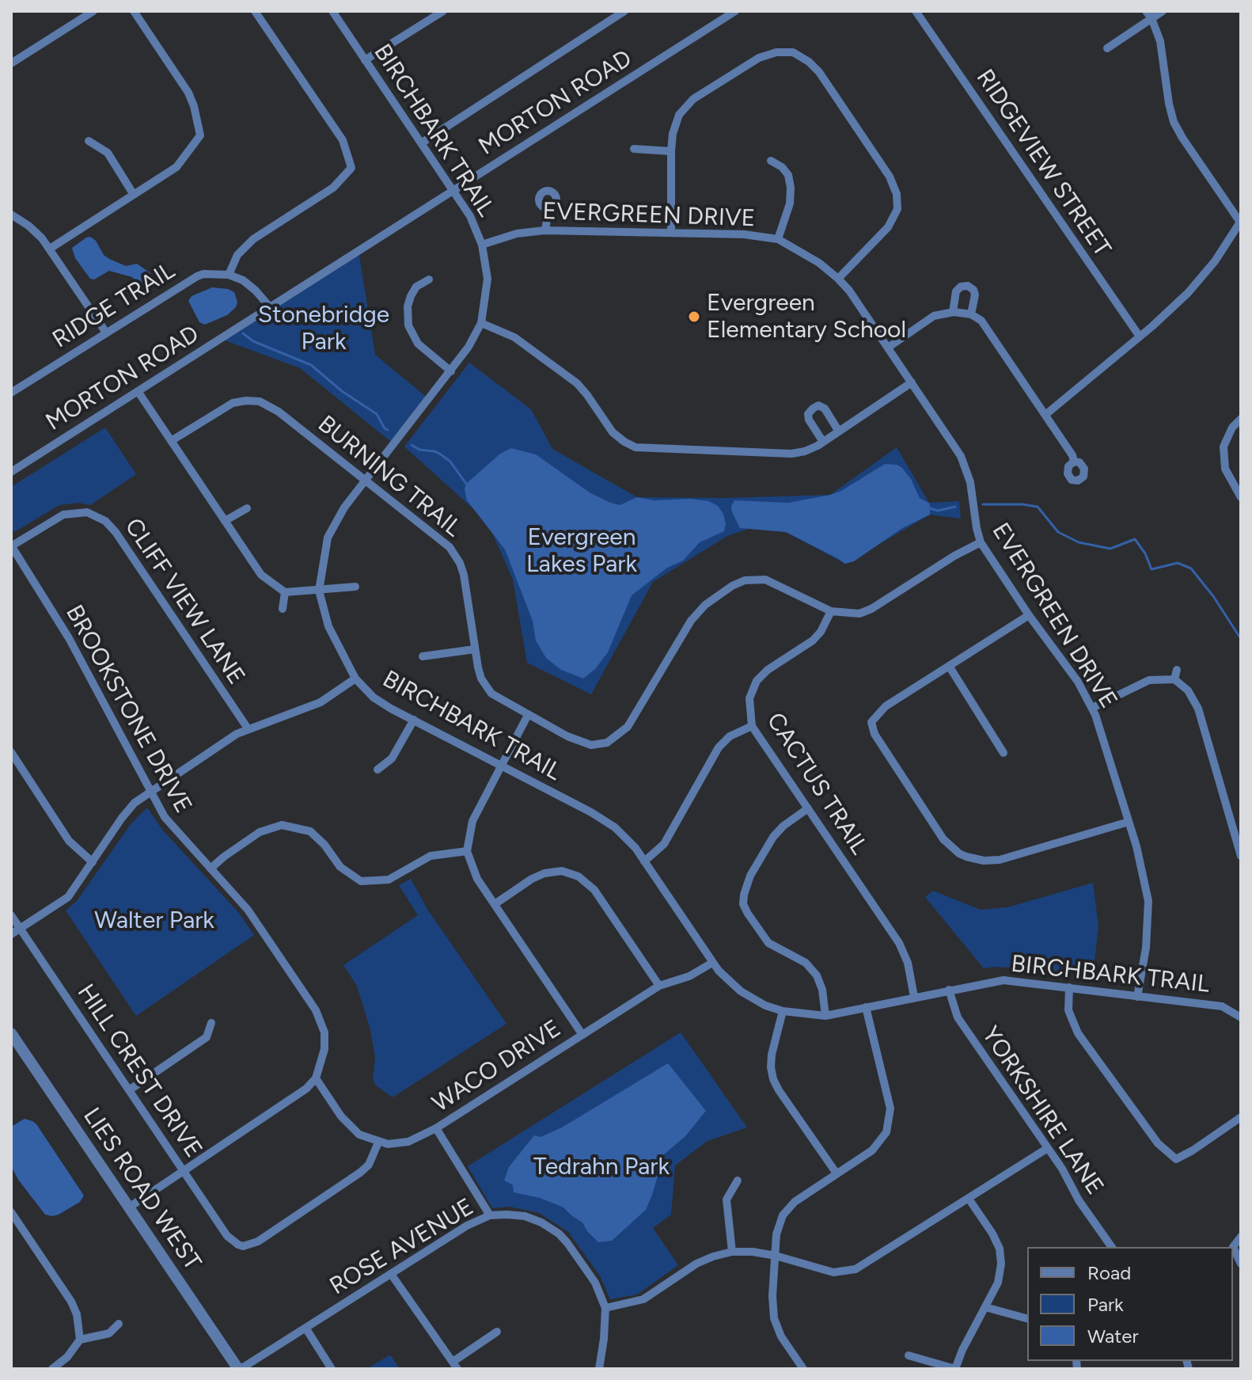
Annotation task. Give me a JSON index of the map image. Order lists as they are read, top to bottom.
{
  "streets": {
    "street": [
      "MORTON ROAD",
      "BIRCHBARK TRAIL",
      "RIDGEVIEW STREET",
      "EVERGREEN DRIVE",
      "RIDGE TRAIL",
      "BURNING TRAIL",
      "CLIFF VIEW LANE",
      "BROOKSTONE DRIVE",
      "CACTUS TRAIL",
      "WACO DRIVE",
      "HILL CREST DRIVE",
      "YORKSHIRE LANE",
      "LIES ROAD WEST",
      "ROSE AVENUE"
    ]
  },
  "crossings": [
    ["MORTON ROAD", "BIRCHBARK TRAIL"],
    ["BIRCHBARK TRAIL", "EVERGREEN DRIVE"],
    ["BIRCHBARK TRAIL", "BURNING TRAIL"],
    ["BIRCHBARK TRAIL", "CACTUS TRAIL"],
    ["BIRCHBARK TRAIL", "WACO DRIVE"],
    ["BIRCHBARK TRAIL", "YORKSHIRE LANE"],
    ["EVERGREEN DRIVE", "BURNING TRAIL"],
    ["BURNING TRAIL", "CACTUS TRAIL"],
    ["CLIFF VIEW LANE", "BROOKSTONE DRIVE"],
    ["WACO DRIVE", "HILL CREST DRIVE"],
    ["LIES ROAD WEST", "ROSE AVENUE"]
  ],
  "parks": [
    "Stonebridge Park",
    "Evergreen Lakes Park",
    "Walter Park",
    "Tedrahn Park"
  ],
  "places": ["Evergreen Elementary School"],
  "legend": ["Road", "Park", "Water"]
}
